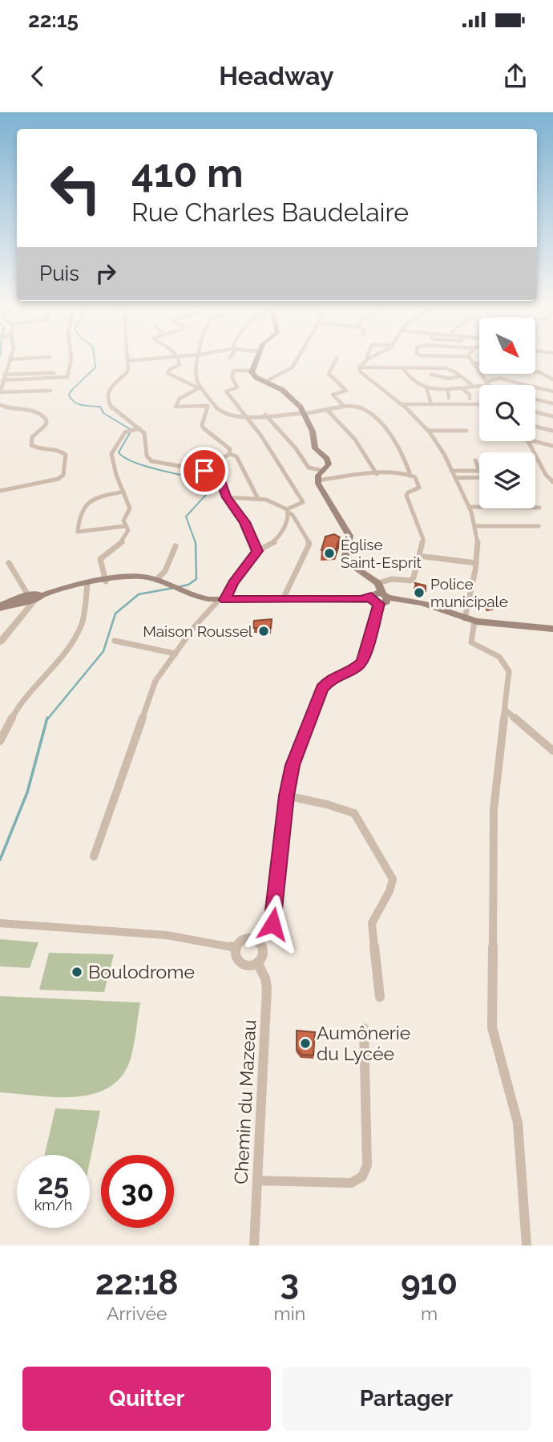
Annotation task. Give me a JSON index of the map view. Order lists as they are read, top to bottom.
{
  "streets": {
    "street": ["Chemin du Mazeau"]
  },
  "places": [
    "Église Saint-Esprit",
    "Police municipale",
    "Maison Roussel",
    "Boulodrome",
    "Aumônerie du Lycée"
  ],
  "north": "bottom right",
  "page": {
    "status": "22:15",
    "header": "Headway",
    "turn": ["410 m", "Rue Charles Baudelaire"],
    "then": "Puis",
    "speed": "25 km/h",
    "limit": "30",
    "eta": [
      "22:18",
      "Arrivée",
      "3",
      "min",
      "910",
      "m"
    ],
    "buttons": ["Quitter", "Partager"]
  }
}
